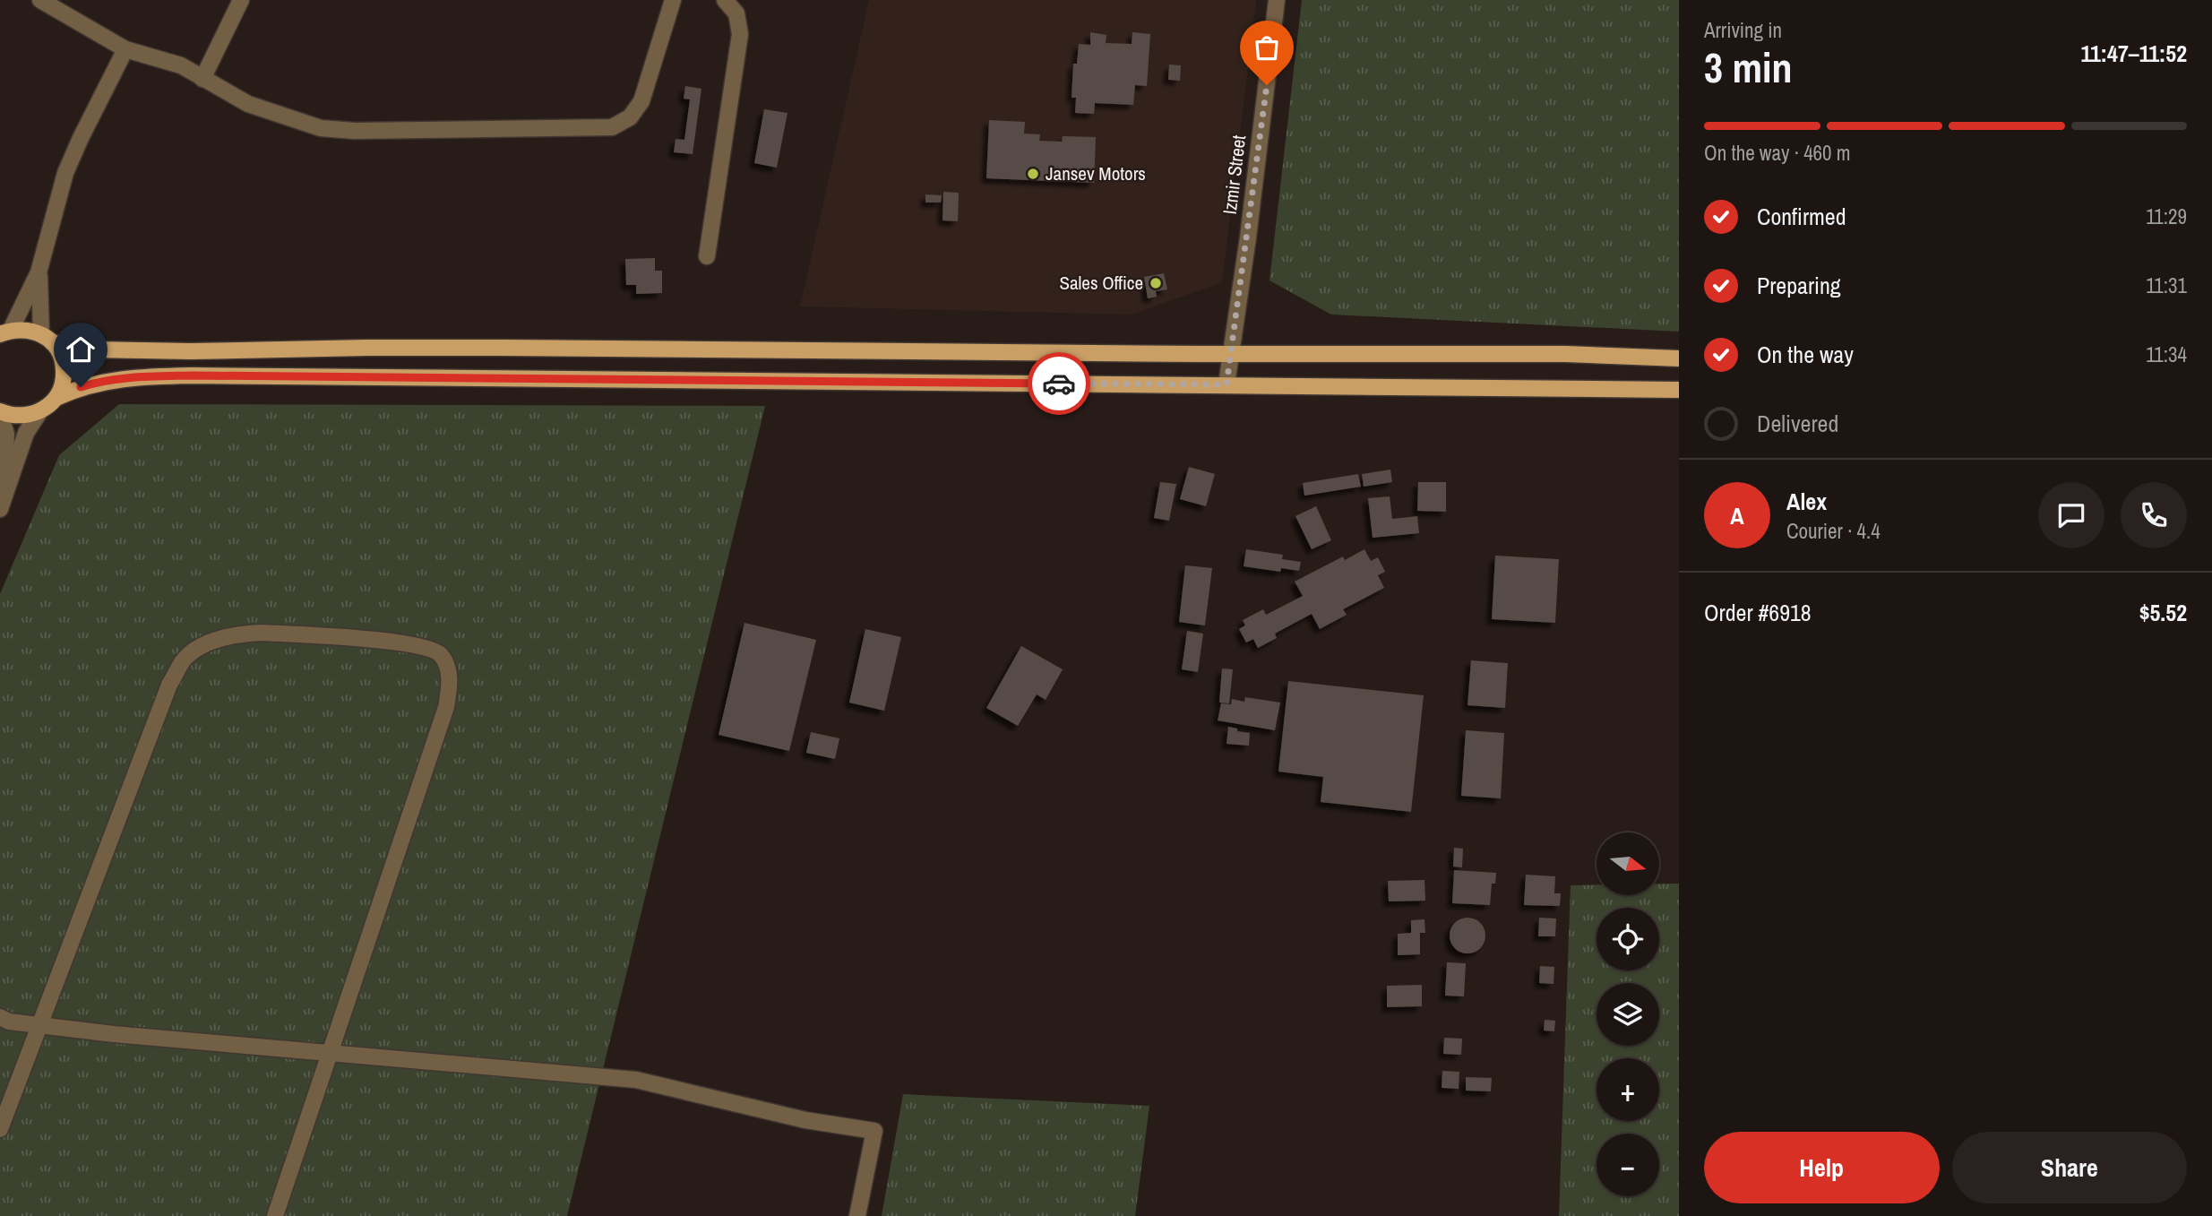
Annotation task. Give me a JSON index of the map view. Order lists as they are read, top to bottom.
{
  "streets": {
    "street": ["Izmir Street"]
  },
  "places": ["Jansev Motors", "Sales Office"],
  "north": "right",
  "page": {
    "heading": ["3 min", "Arriving in", "11:47–11:52"],
    "panel": [
      "Alex",
      "Courier · 4.4",
      "Order #6918",
      "$5.52"
    ],
    "bar": "On the way · 460 m",
    "list": [
      ["Confirmed", "11:29"],
      ["Preparing", "11:31"],
      ["On the way", "11:34"],
      "Delivered"
    ],
    "round": "A",
    "map_buttons": ["+", "−"],
    "buttons": ["Help", "Share"]
  }
}
